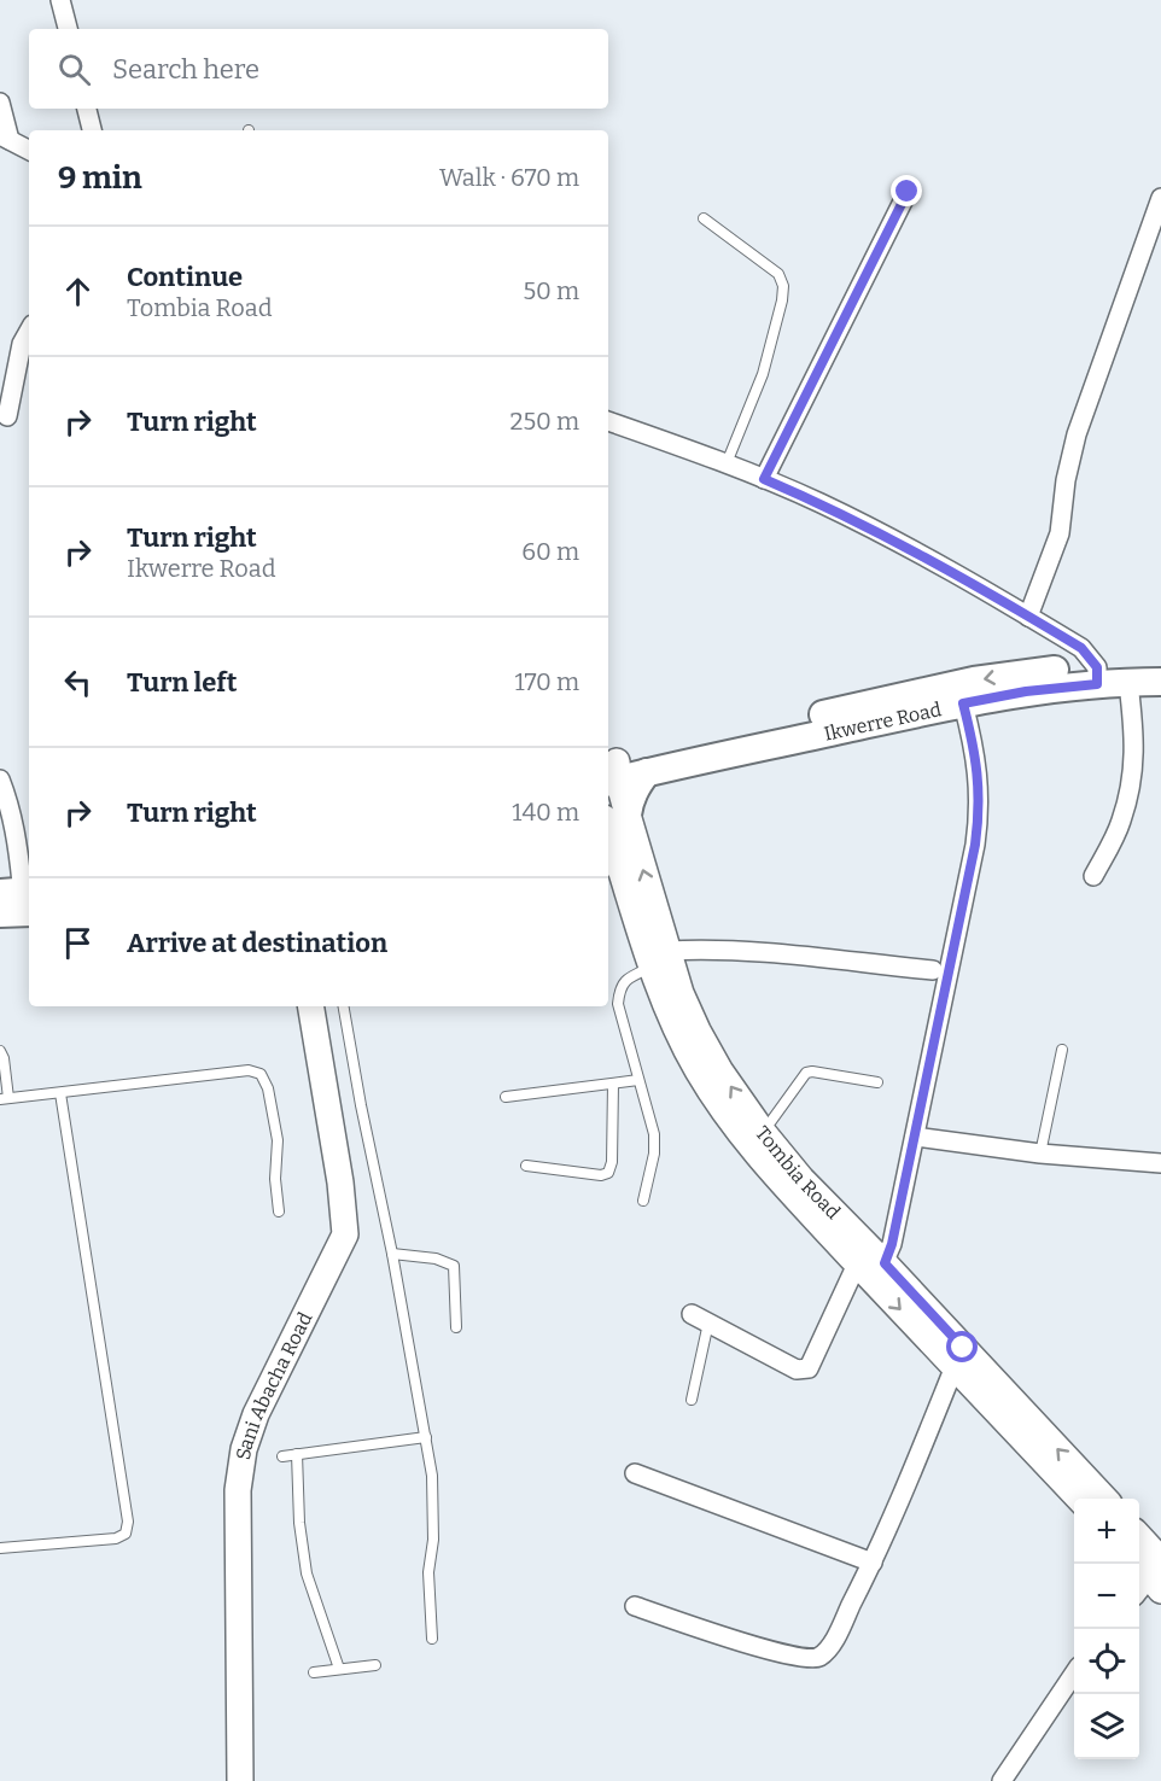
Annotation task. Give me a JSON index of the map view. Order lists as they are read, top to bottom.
{
  "streets": {
    "main road": ["Ikwerre Road", "Tombia Road", "Sani Abacha Road"]
  },
  "crossings": [
    ["Ikwerre Road", "Tombia Road"]
  ],
  "page": {
    "search": "Search here",
    "heading": ["9 min", "Walk · 670 m"],
    "list": [
      ["Continue", "Tombia Road", "50 m"],
      ["Turn right", "250 m"],
      ["Turn right", "Ikwerre Road", "60 m"],
      ["Turn left", "170 m"],
      ["Turn right", "140 m"],
      "Arrive at destination"
    ],
    "map_buttons": ["+", "−"]
  }
}
